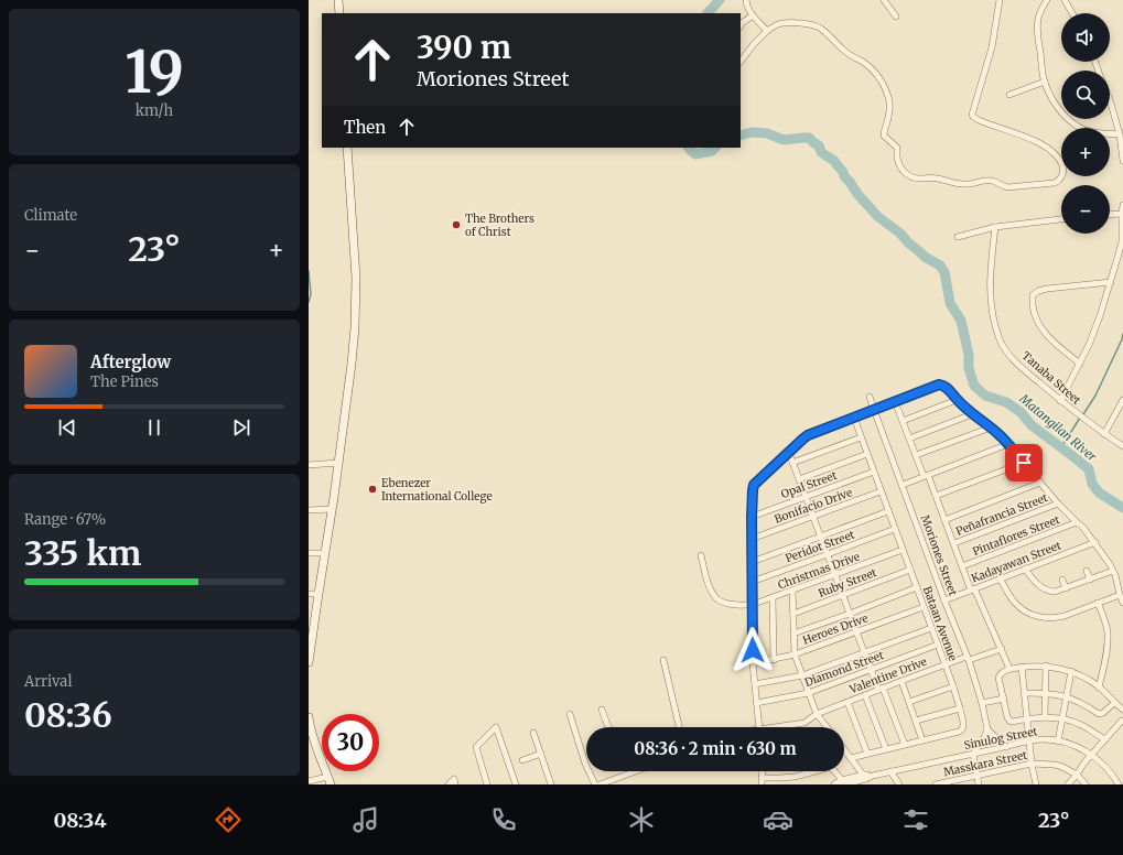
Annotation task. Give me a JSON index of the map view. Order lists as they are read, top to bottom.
{
  "streets": {
    "street": [
      "Tanaba Street",
      "Opal Street",
      "Bonifacio Drive",
      "Peñafrancia Street",
      "Pintaflores Street",
      "Peridot Street",
      "Moriones Street",
      "Kadayawan Street",
      "Christmas Drive",
      "Ruby Street",
      "Bataan Avenue",
      "Heroes Drive",
      "Diamond Street",
      "Valentine Drive",
      "Sinulog Street",
      "Masskara Street"
    ]
  },
  "crossings": [
    ["Opal Street", "Bataan Avenue"],
    ["Bonifacio Drive", "Bataan Avenue"],
    ["Peridot Street", "Bataan Avenue"],
    ["Moriones Street", "Kadayawan Street"],
    ["Moriones Street", "Valentine Drive"],
    ["Christmas Drive", "Bataan Avenue"],
    ["Ruby Street", "Bataan Avenue"],
    ["Bataan Avenue", "Heroes Drive"],
    ["Bataan Avenue", "Diamond Street"],
    ["Bataan Avenue", "Valentine Drive"]
  ],
  "water": ["Matangilan River"],
  "places": ["The Brothers of Christ", "Ebenezer International College"],
  "page": {
    "tile": [
      ["19", "km/h"],
      "Climate",
      ["Range · 67%", "335 km"],
      ["Arrival", "08:36"]
    ],
    "map_buttons": ["+", "−"],
    "turn": ["390 m", "Moriones Street"],
    "then": "Then",
    "heat": ["−", "23°", "+"],
    "song": ["Afterglow", "The Pines"],
    "limit": "30",
    "trip": "08:36 · 2 min · 630 m",
    "tabs": ["08:34", "23°"]
  }
}
